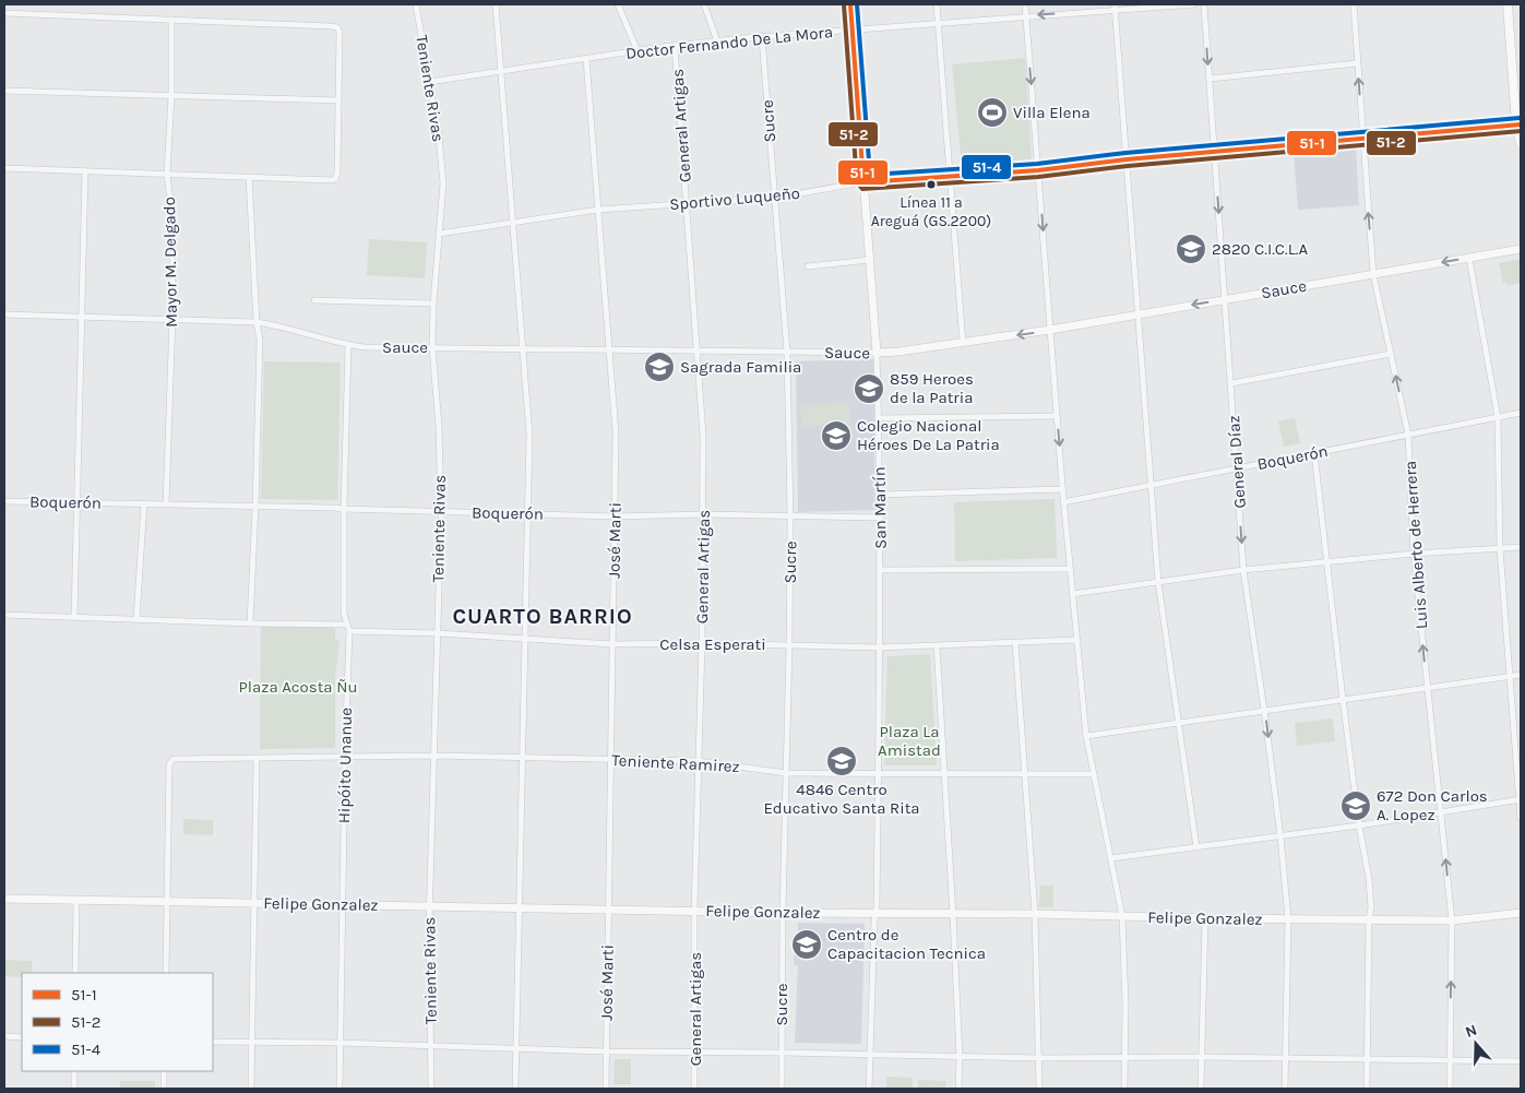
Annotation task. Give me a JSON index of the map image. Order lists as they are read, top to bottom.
{
  "streets": {
    "street": [
      "Doctor Fernando De La Mora",
      "Teniente Rivas",
      "Sucre",
      "General Artigas",
      "Sportivo Luqueño",
      "Mayor M. Delgado",
      "Sauce",
      "Boquerón",
      "General Díaz",
      "San Martín",
      "José Marti",
      "Luis Alberto de Herrera",
      "Celsa Esperati",
      "Teniente Ramirez",
      "Hipóito Unanue",
      "Felipe Gonzalez"
    ]
  },
  "crossings": [
    ["Doctor Fernando De La Mora", "Teniente Rivas"],
    ["Doctor Fernando De La Mora", "Sucre"],
    ["Doctor Fernando De La Mora", "General Artigas"],
    ["Doctor Fernando De La Mora", "San Martín"],
    ["Doctor Fernando De La Mora", "José Marti"],
    ["Teniente Rivas", "Sportivo Luqueño"],
    ["Teniente Rivas", "Sauce"],
    ["Teniente Rivas", "Boquerón"],
    ["Teniente Rivas", "Celsa Esperati"],
    ["Teniente Rivas", "Teniente Ramirez"],
    ["Teniente Rivas", "Felipe Gonzalez"],
    ["Sucre", "Sportivo Luqueño"],
    ["Sucre", "Sauce"],
    ["Sucre", "Boquerón"],
    ["Sucre", "Celsa Esperati"],
    ["Sucre", "Teniente Ramirez"],
    ["Sucre", "Felipe Gonzalez"],
    ["General Artigas", "Sportivo Luqueño"],
    ["General Artigas", "Sauce"],
    ["General Artigas", "Boquerón"],
    ["General Artigas", "Celsa Esperati"],
    ["General Artigas", "Teniente Ramirez"],
    ["General Artigas", "Felipe Gonzalez"],
    ["Sportivo Luqueño", "General Díaz"],
    ["Sportivo Luqueño", "San Martín"],
    ["Sportivo Luqueño", "José Marti"],
    ["Sportivo Luqueño", "Luis Alberto de Herrera"],
    ["Mayor M. Delgado", "Sauce"],
    ["Mayor M. Delgado", "Boquerón"],
    ["Sauce", "General Díaz"],
    ["Sauce", "San Martín"],
    ["Sauce", "José Marti"],
    ["Sauce", "Luis Alberto de Herrera"],
    ["Sauce", "Hipóito Unanue"],
    ["Boquerón", "General Díaz"],
    ["Boquerón", "San Martín"],
    ["Boquerón", "José Marti"],
    ["Boquerón", "Luis Alberto de Herrera"],
    ["Boquerón", "Hipóito Unanue"],
    ["General Díaz", "Felipe Gonzalez"],
    ["San Martín", "Celsa Esperati"],
    ["San Martín", "Teniente Ramirez"],
    ["San Martín", "Felipe Gonzalez"],
    ["José Marti", "Celsa Esperati"],
    ["José Marti", "Teniente Ramirez"],
    ["José Marti", "Felipe Gonzalez"],
    ["Luis Alberto de Herrera", "Felipe Gonzalez"],
    ["Celsa Esperati", "Hipóito Unanue"],
    ["Teniente Ramirez", "Hipóito Unanue"],
    ["Teniente Ramirez", "Felipe Gonzalez"],
    ["Hipóito Unanue", "Felipe Gonzalez"]
  ],
  "one_way": ["General Díaz", "Luis Alberto de Herrera"],
  "districts": ["CUARTO BARRIO"],
  "parks": ["Plaza Acosta Ñu", "Plaza La Amistad"],
  "places": {
    "sports": ["Villa Elena"],
    "other": ["Línea 11 a Areguá (GS.2200)"],
    "school or university": [
      "2820 C.I.C.L.A",
      "Sagrada Familia",
      "859 Heroes de la Patria",
      "Colegio Nacional Héroes De La Patria",
      "4846 Centro Educativo Santa Rita",
      "672 Don Carlos A. Lopez",
      "Centro de Capacitacion Tecnica"
    ]
  },
  "lines": ["transit line 51-1", "transit line 51-2", "transit line 51-4"],
  "legend": ["51-1", "51-2", "51-4"],
  "north": "top"
}
